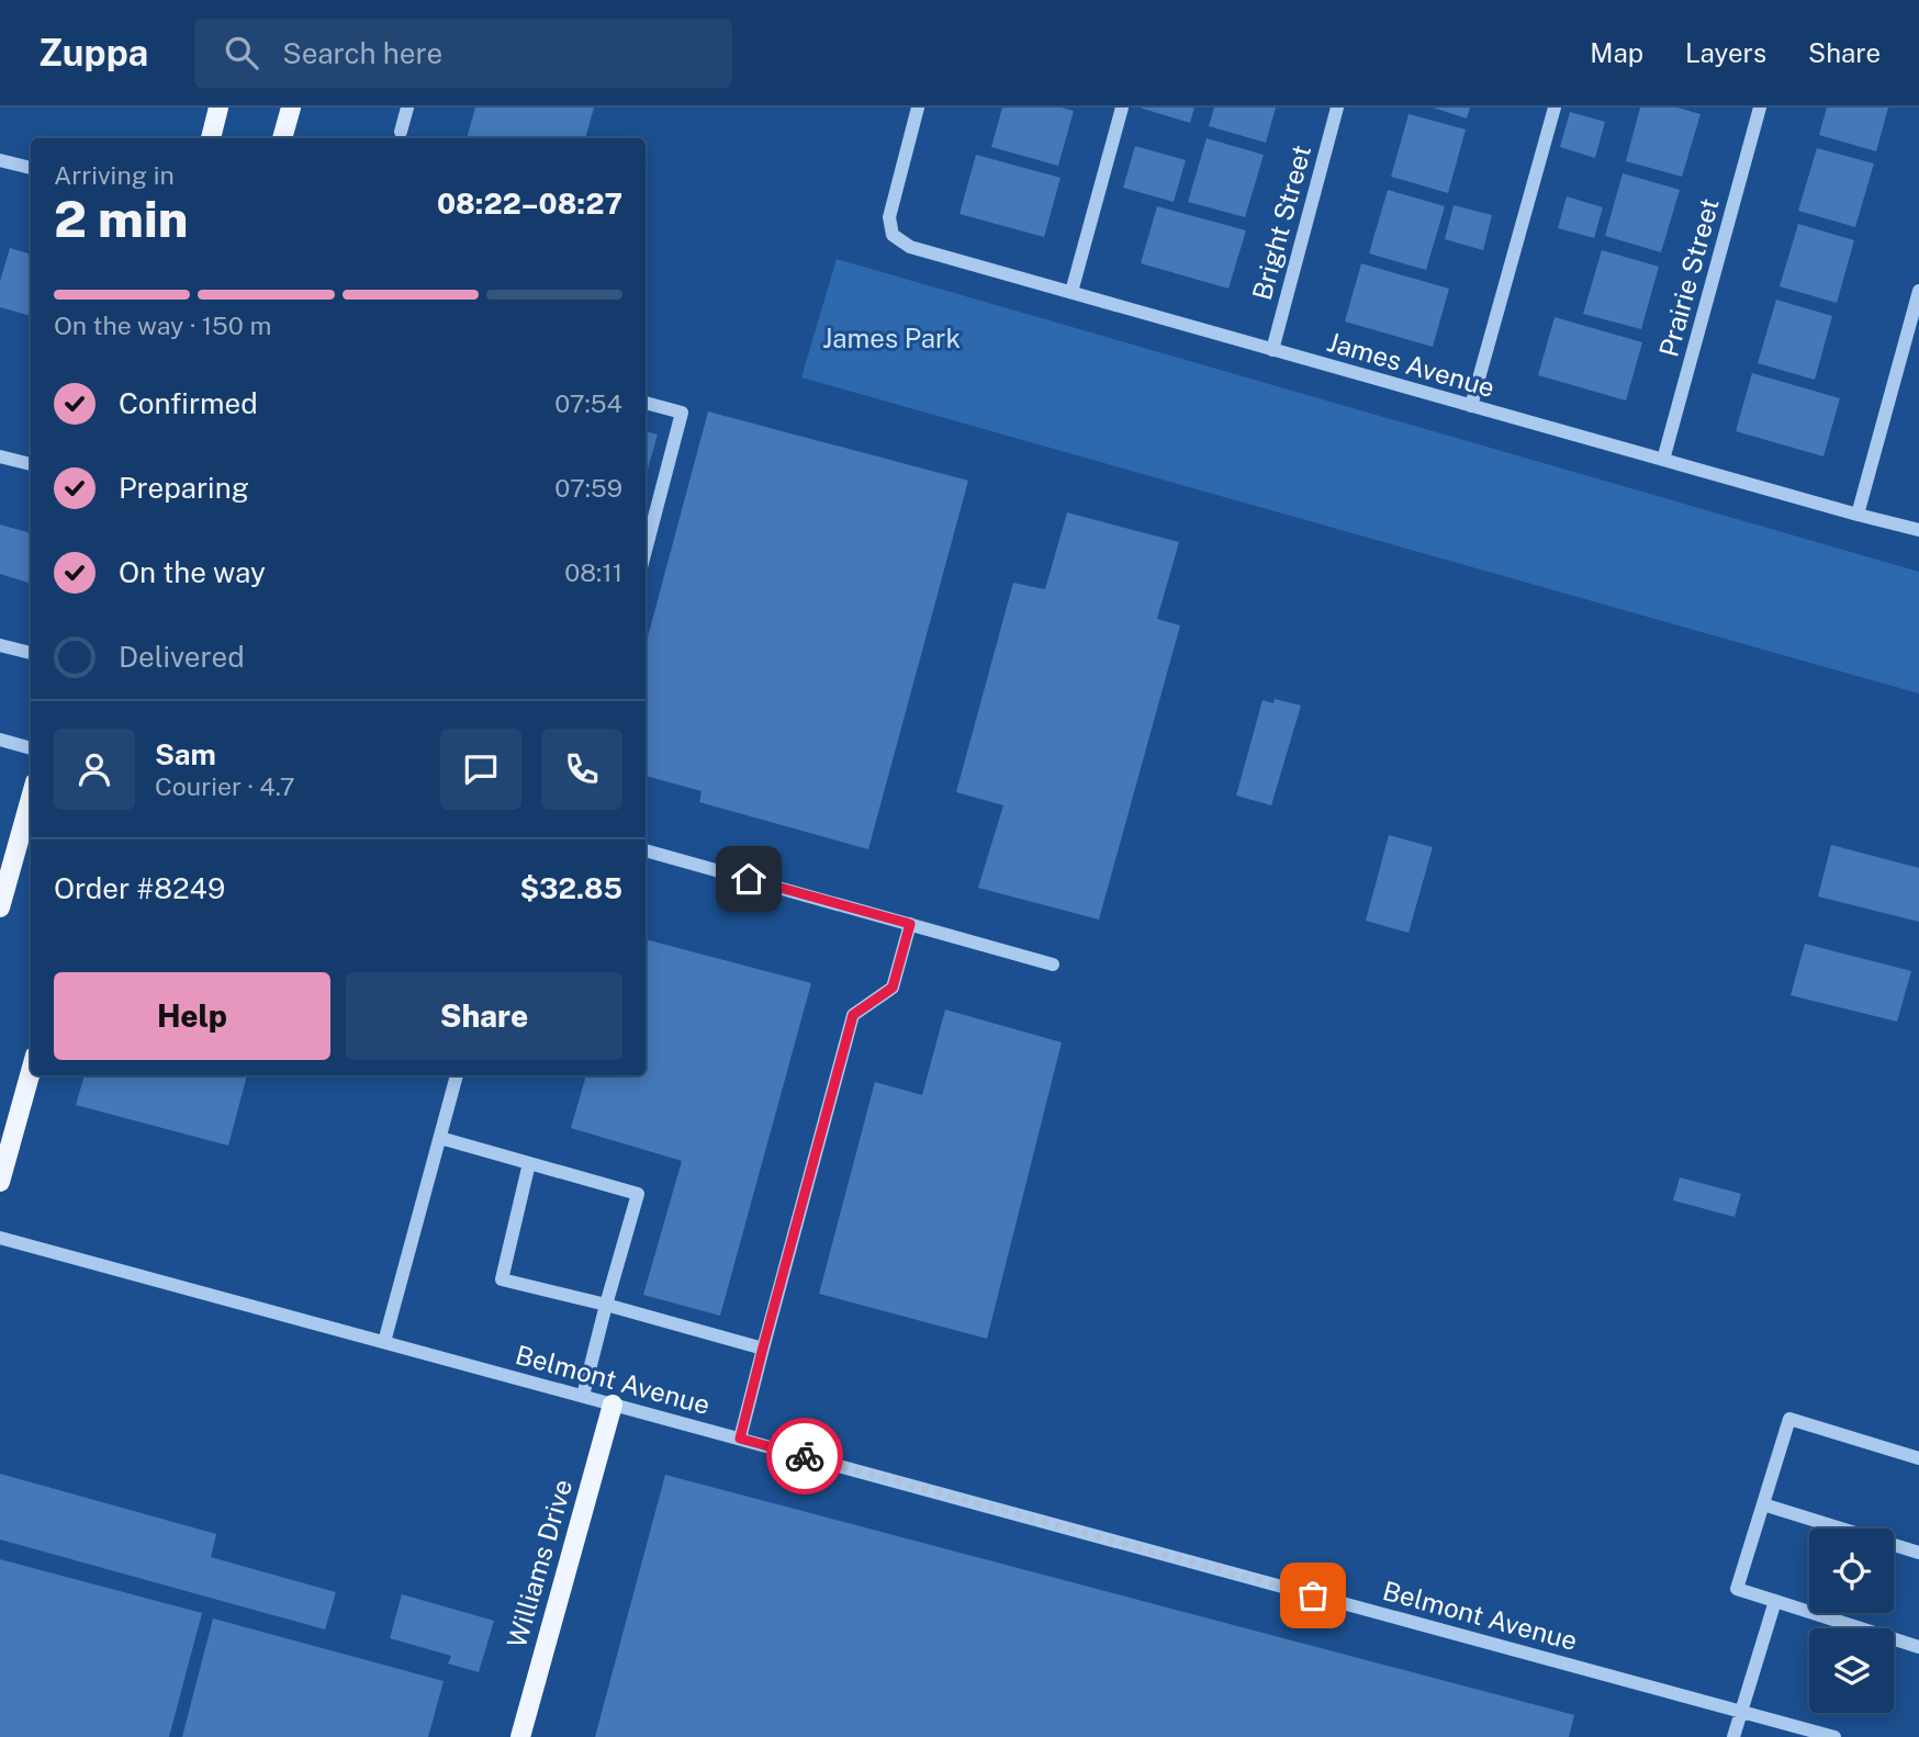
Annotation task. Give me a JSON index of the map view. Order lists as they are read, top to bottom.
{
  "streets": {
    "main road": ["Williams Drive"],
    "street": [
      "Bright Street",
      "Prairie Street",
      "James Avenue",
      "Belmont Avenue"
    ]
  },
  "crossings": [
    ["Bright Street", "James Avenue"],
    ["Prairie Street", "James Avenue"],
    ["Belmont Avenue", "Williams Drive"]
  ],
  "parks": ["James Park"],
  "page": {
    "header": "Zuppa",
    "search": "Search here",
    "nav": ["Map", "Layers", "Share"],
    "heading": ["2 min", "Arriving in", "08:22–08:27"],
    "panel": [
      "Sam",
      "Courier · 4.7",
      "Order #8249",
      "$32.85"
    ],
    "bar": "On the way · 150 m",
    "list": [
      ["Confirmed", "07:54"],
      ["Preparing", "07:59"],
      ["On the way", "08:11"],
      "Delivered"
    ],
    "buttons": ["Help", "Share"]
  }
}
